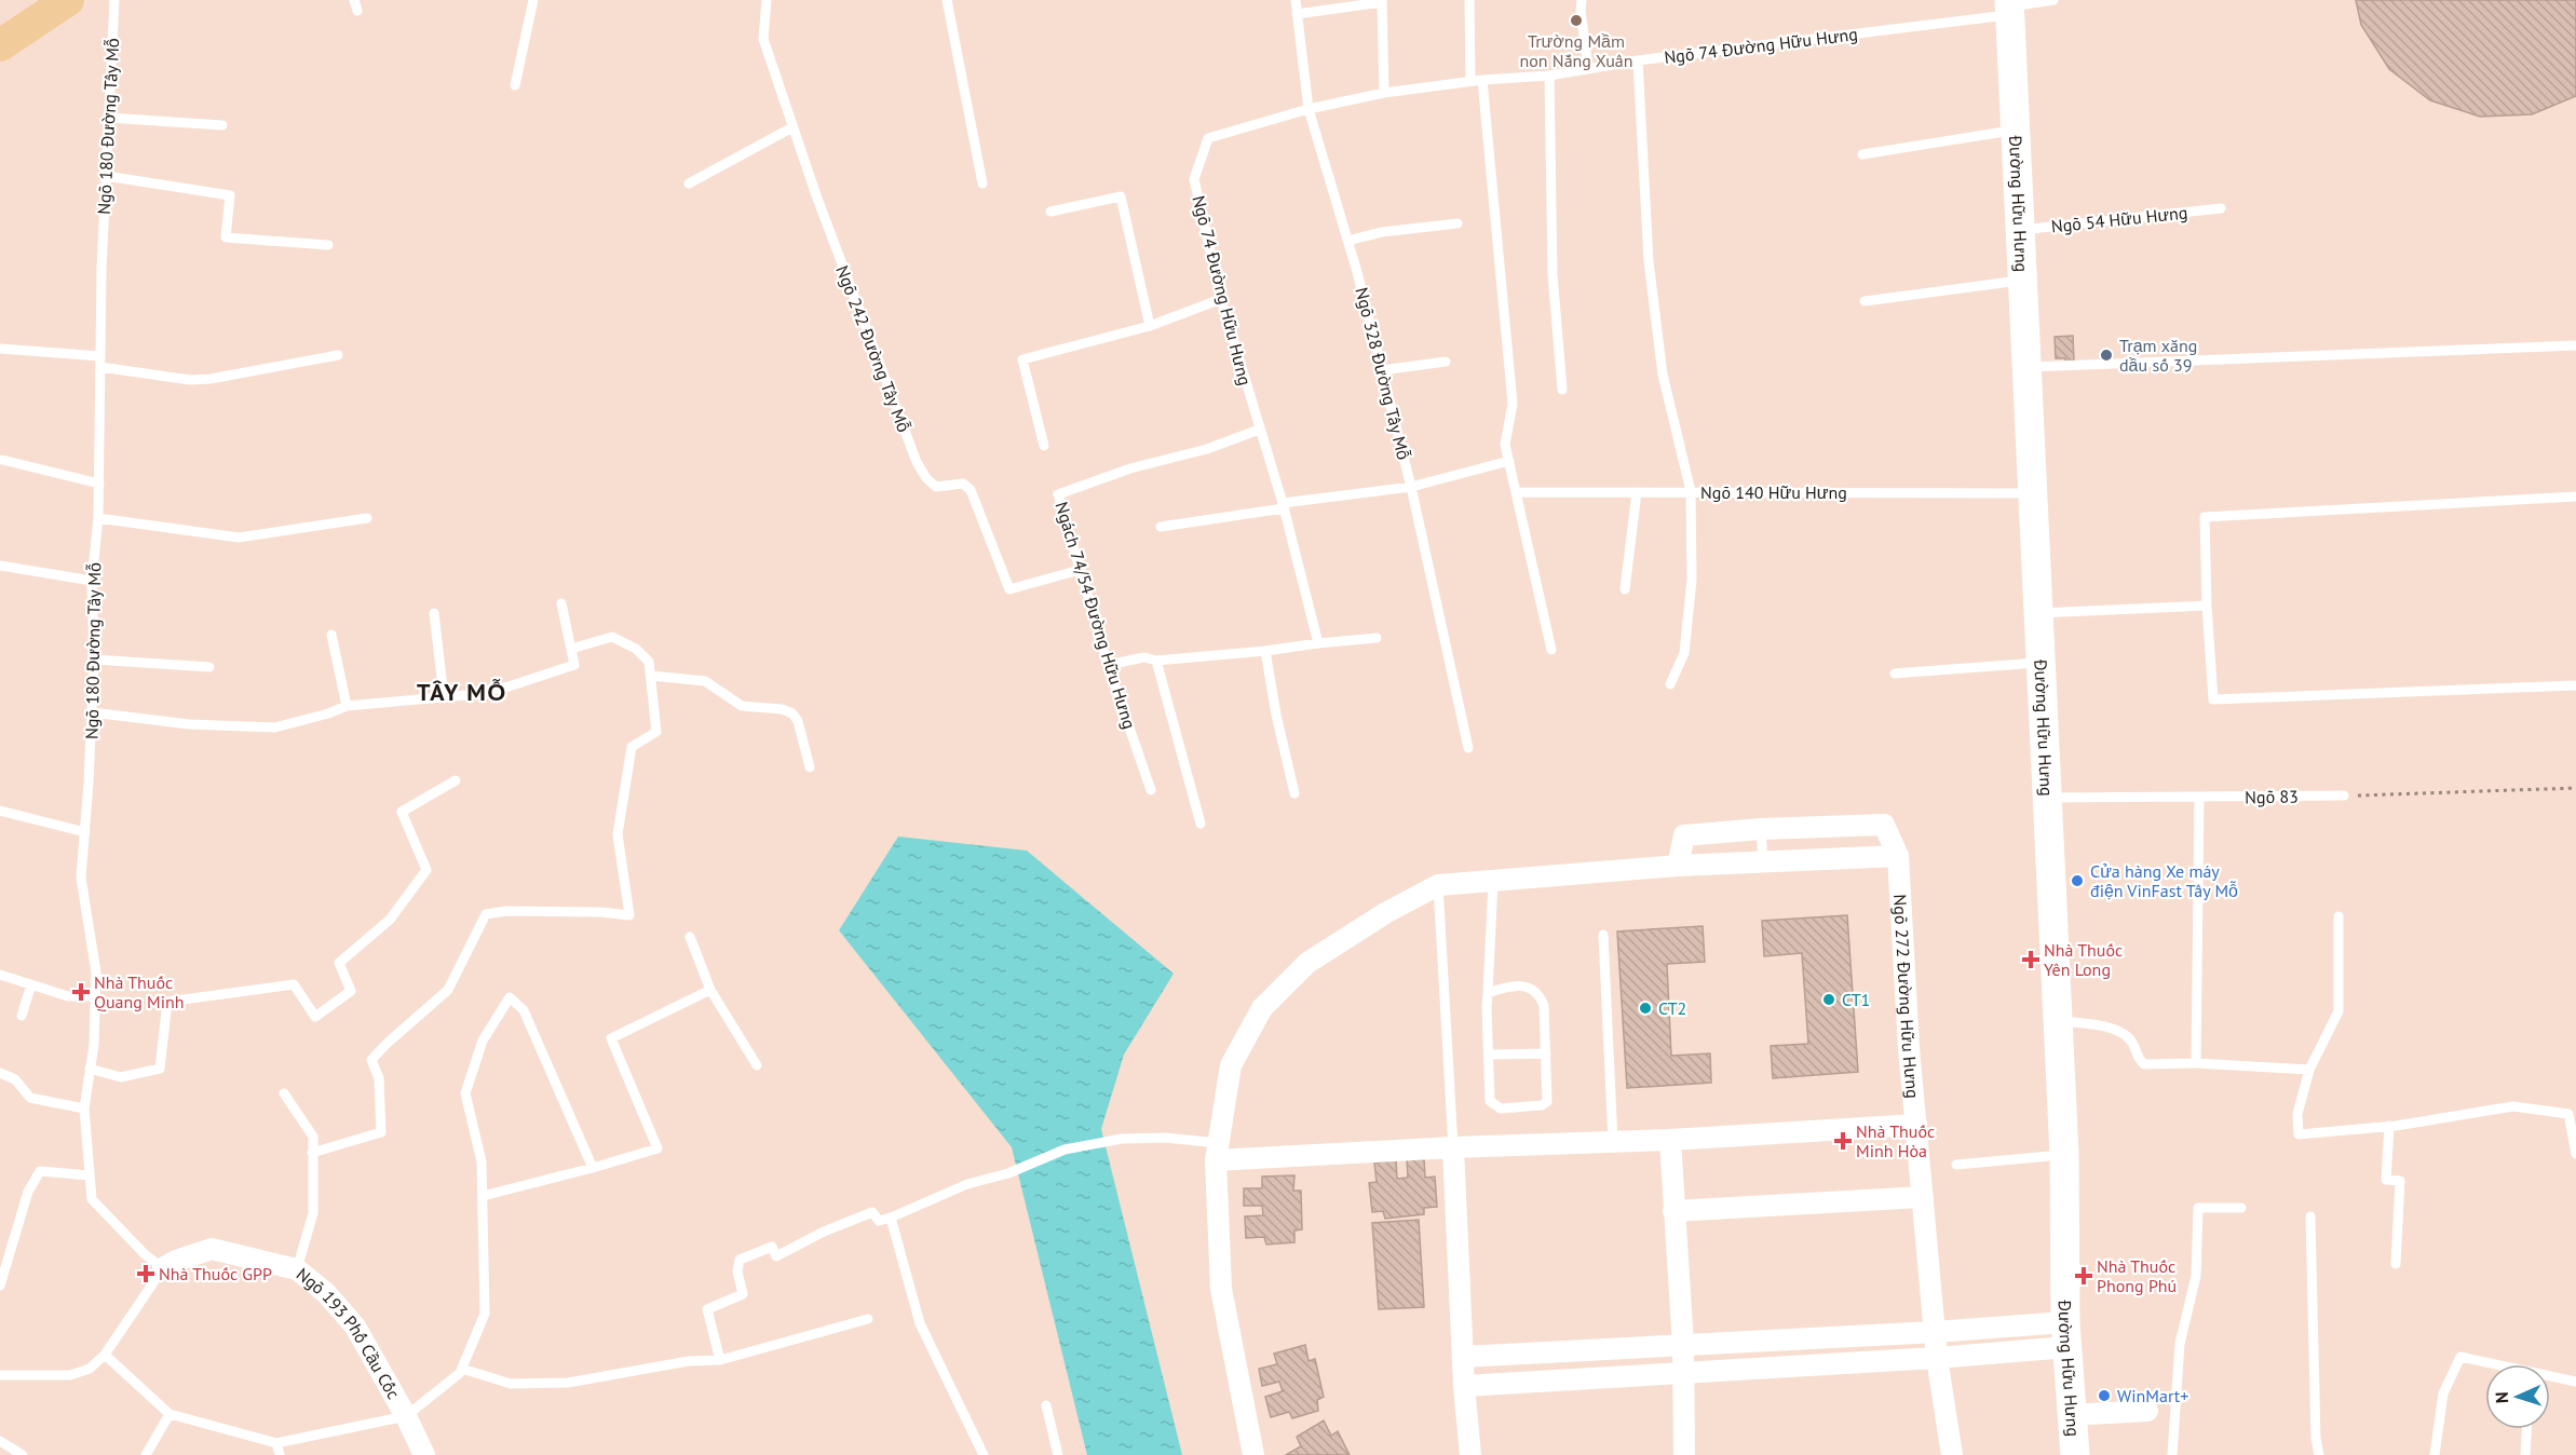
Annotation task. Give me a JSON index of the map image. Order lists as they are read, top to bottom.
{
  "streets": {
    "main road": ["Đường Hữu Hưng"],
    "street": ["Ngõ 272 Đường Hữu Hưng", "Ngõ 193 Phố Cầu Cốc"],
    "lane": [
      "Ngõ 74 Đường Hữu Hưng",
      "Ngõ 180 Đường Tây Mỗ",
      "Ngõ 54 Hữu Hưng",
      "Ngõ 242 Đường Tây Mỗ",
      "Ngõ 328 Đường Tây Mỗ",
      "Ngõ 140 Hữu Hưng",
      "Ngách 74/54 Đường Hữu Hưng",
      "Ngõ 83"
    ]
  },
  "crossings": [
    ["Ngõ 74 Đường Hữu Hưng", "Đường Hữu Hưng"],
    ["Ngõ 74 Đường Hữu Hưng", "Ngõ 328 Đường Tây Mỗ"],
    ["Ngõ 74 Đường Hữu Hưng", "Ngách 74/54 Đường Hữu Hưng"],
    ["Ngõ 180 Đường Tây Mỗ", "Ngõ 193 Phố Cầu Cốc"],
    ["Đường Hữu Hưng", "Ngõ 54 Hữu Hưng"],
    ["Đường Hữu Hưng", "Ngõ 140 Hữu Hưng"],
    ["Đường Hữu Hưng", "Ngõ 83"],
    ["Ngõ 242 Đường Tây Mỗ", "Ngách 74/54 Đường Hữu Hưng"]
  ],
  "districts": ["TÂY MỖ"],
  "places": {
    "other": [
      "Trường Mầm non Nắng Xuân",
      "Trạm xăng dầu số 39",
      "Cửa hàng Xe máy điện VinFast Tây Mỗ",
      "CT1",
      "CT2",
      "WinMart+"
    ],
    "health": [
      "Nhà Thuốc Yên Long",
      "Nhà Thuốc Quang Minh",
      "Nhà Thuốc Minh Hòa",
      "Nhà Thuốc GPP",
      "Nhà Thuốc Phong Phú"
    ]
  },
  "north": "left"
}
